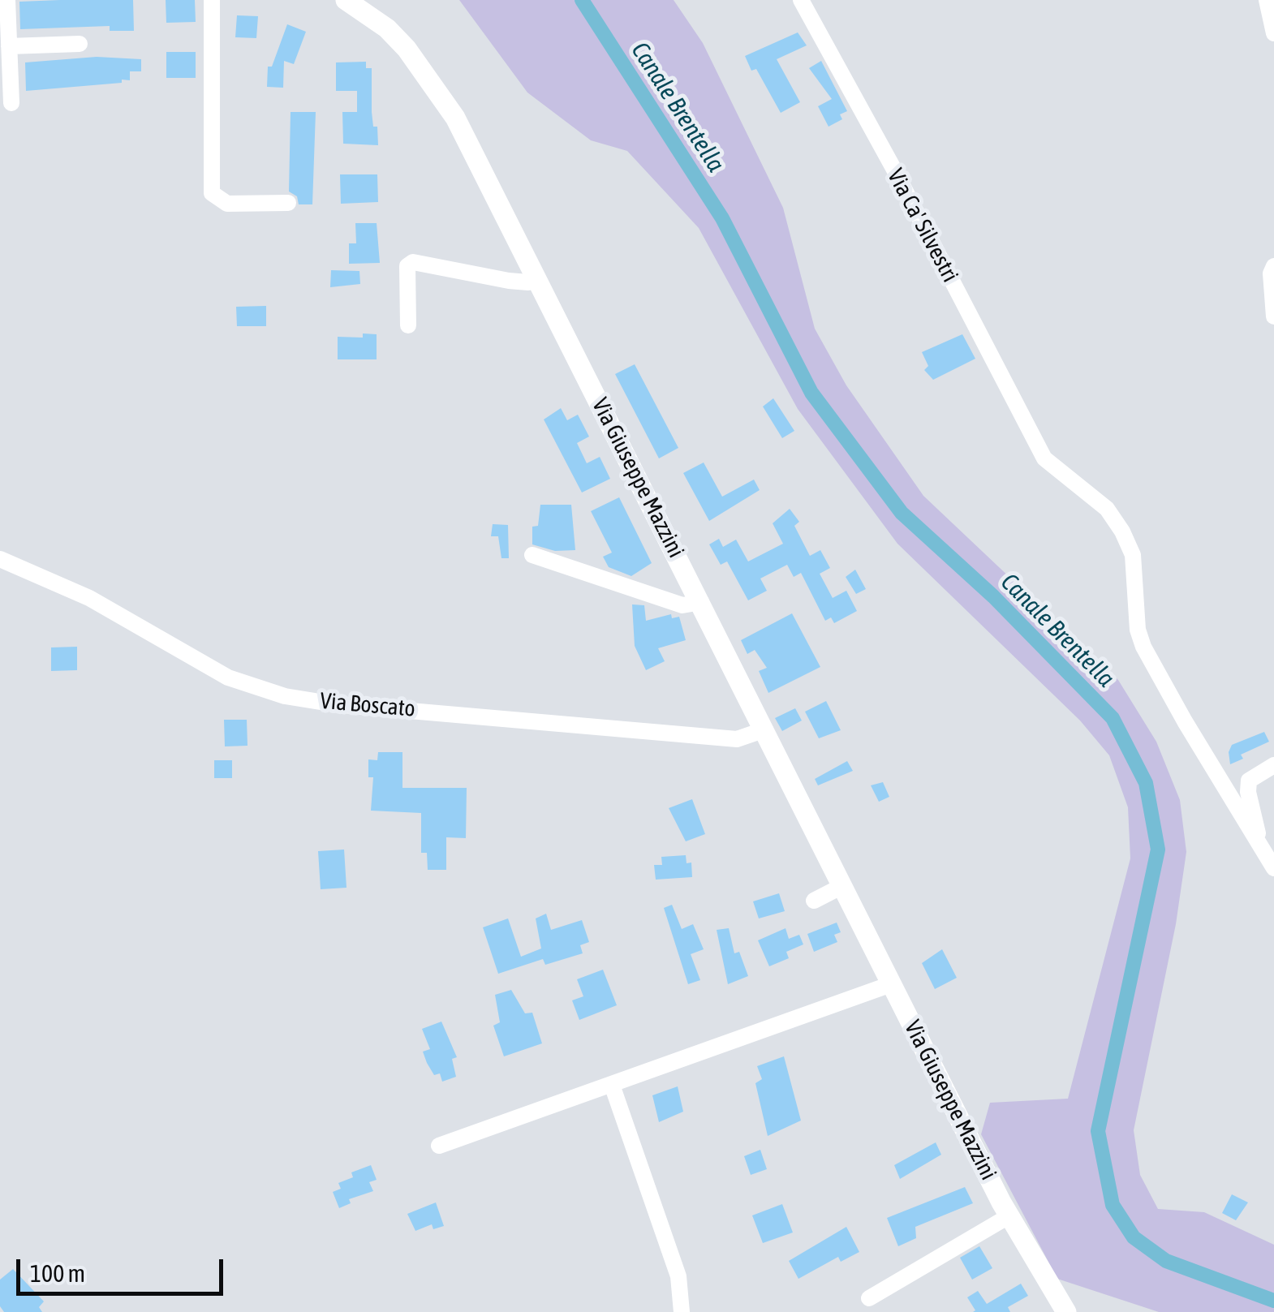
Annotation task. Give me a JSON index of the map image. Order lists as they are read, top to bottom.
{
  "streets": {
    "main road": ["Via Giuseppe Mazzini"],
    "street": ["Via Ca' Silvestri", "Via Boscato"]
  },
  "crossings": [
    ["Via Giuseppe Mazzini", "Via Boscato"]
  ],
  "water": ["Canale Brentella"],
  "scale_bar": "100 m"
}
